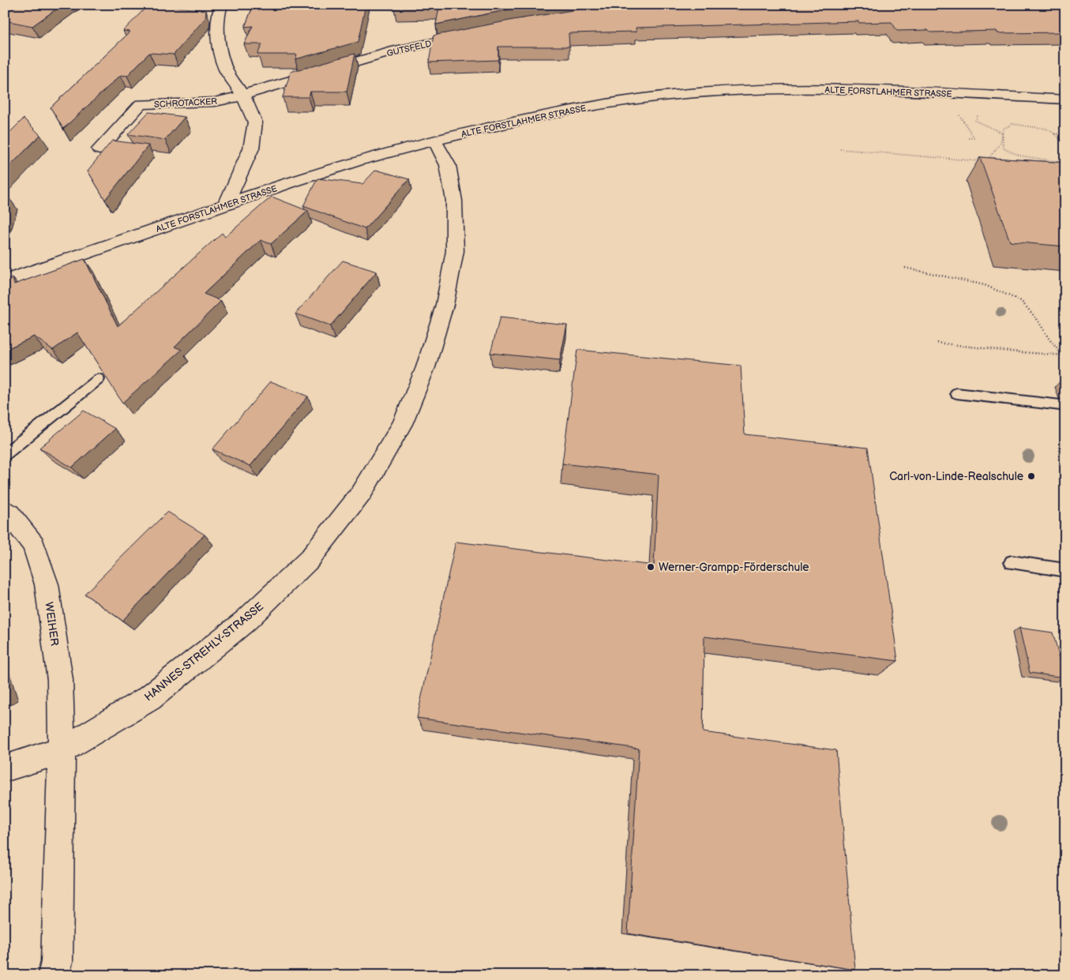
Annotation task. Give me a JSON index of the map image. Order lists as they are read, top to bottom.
{
  "streets": {
    "street": [
      "GUTSFELD",
      "ALTE FORSTLAHMER STRASSE",
      "SCHROTACKER",
      "WEIHER",
      "HANNES-STREHLY-STRASSE"
    ]
  },
  "crossings": [
    ["GUTSFELD", "SCHROTACKER"],
    ["ALTE FORSTLAHMER STRASSE", "HANNES-STREHLY-STRASSE"],
    ["WEIHER", "HANNES-STREHLY-STRASSE"]
  ],
  "places": ["Carl-von-Linde-Realschule", "Werner-Grampp-Förderschule"]
}
